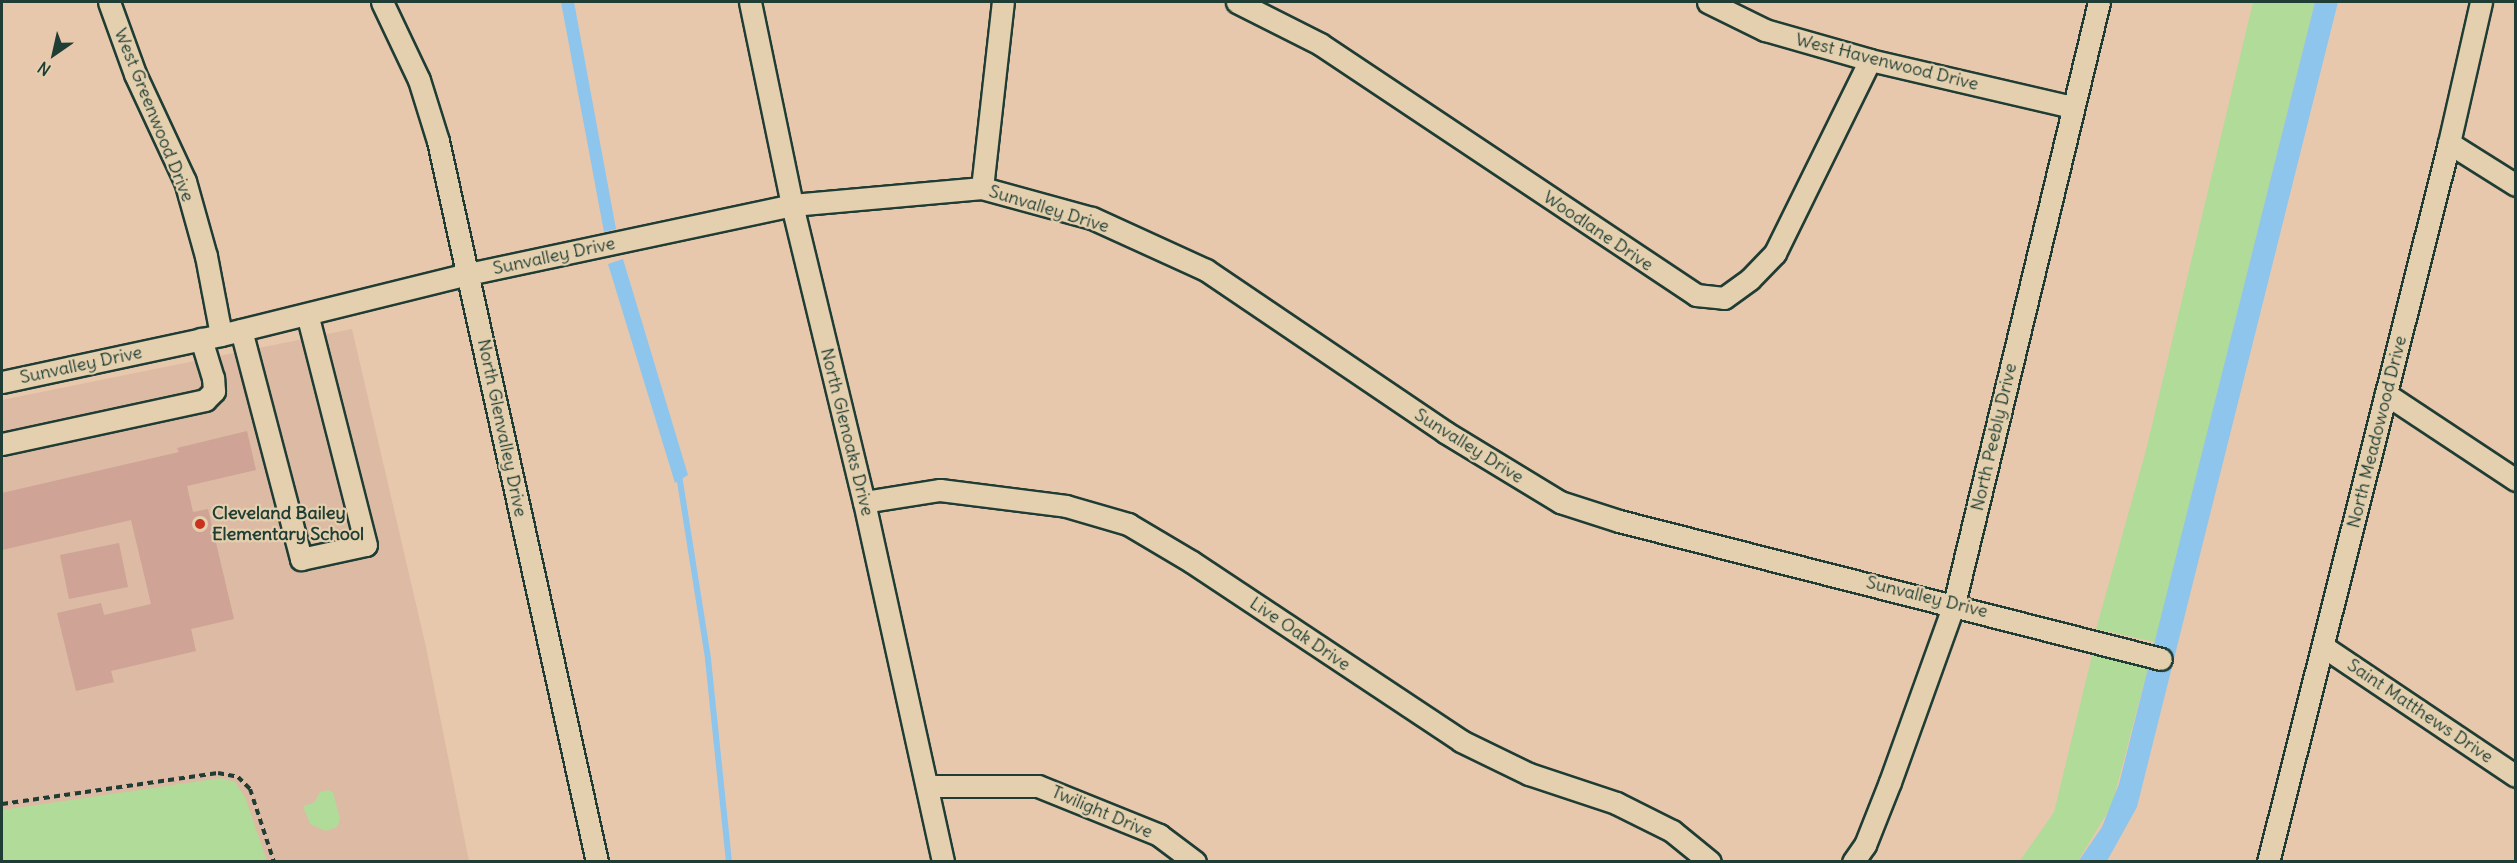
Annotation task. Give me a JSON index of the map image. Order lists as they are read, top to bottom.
{
  "streets": {
    "street": [
      "West Havenwood Drive",
      "West Greenwood Drive",
      "Sunvalley Drive",
      "Woodlane Drive",
      "North Glenvalley Drive",
      "North Glenoaks Drive",
      "North Meadowood Drive",
      "North Peebly Drive",
      "Live Oak Drive",
      "Saint Matthews Drive",
      "Twilight Drive"
    ]
  },
  "crossings": [
    ["West Havenwood Drive", "Woodlane Drive"],
    ["West Havenwood Drive", "North Peebly Drive"],
    ["West Greenwood Drive", "Sunvalley Drive"],
    ["Sunvalley Drive", "North Glenvalley Drive"],
    ["Sunvalley Drive", "North Glenoaks Drive"],
    ["Sunvalley Drive", "North Peebly Drive"],
    ["North Glenoaks Drive", "Live Oak Drive"],
    ["North Glenoaks Drive", "Twilight Drive"],
    ["North Meadowood Drive", "Saint Matthews Drive"]
  ],
  "places": ["Cleveland Bailey Elementary School"],
  "north": "bottom left"
}
